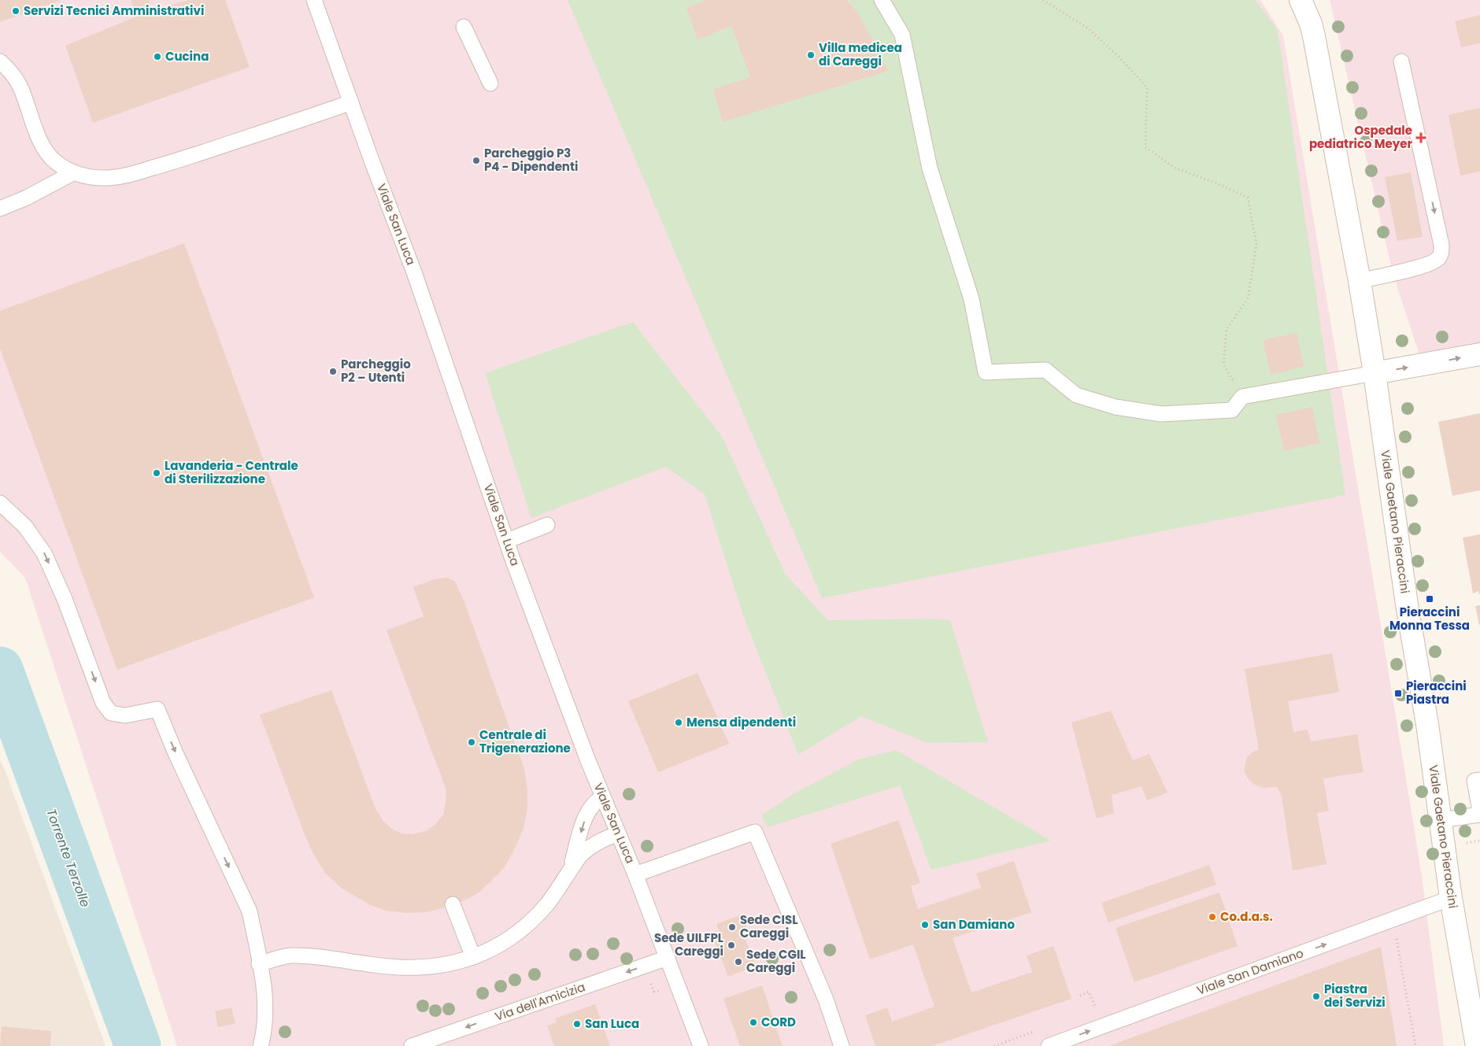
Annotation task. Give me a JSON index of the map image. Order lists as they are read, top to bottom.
{
  "streets": {
    "main road": ["Viale Gaetano Pieraccini"],
    "lane": ["Viale San Luca", "Viale San Damiano", "Via dell'Amicizia"]
  },
  "crossings": [
    ["Viale San Luca", "Via dell'Amicizia"],
    ["Viale Gaetano Pieraccini", "Viale San Damiano"]
  ],
  "one_way": ["Viale San Damiano"],
  "water": ["Torrente Terzolle"],
  "places": {
    "other": [
      "Servizi Tecnici Amministrativi",
      "Villa medicea di Careggi",
      "Cucina",
      "Parcheggio P3 P4 - Dipendenti",
      "Parcheggio P2 – Utenti",
      "Lavanderia - Centrale di Sterilizzazione",
      "Mensa dipendenti",
      "Centrale di Trigenerazione",
      "Co.d.a.s.",
      "San Damiano",
      "Sede CISL Careggi",
      "Sede UILFPL Careggi",
      "Sede CGIL Careggi",
      "Piastra dei Servizi",
      "CORD",
      "San Luca"
    ],
    "health": ["Ospedale pediatrico Meyer"],
    "transit": ["Pieraccini Monna Tessa", "Pieraccini Piastra"]
  }
}
